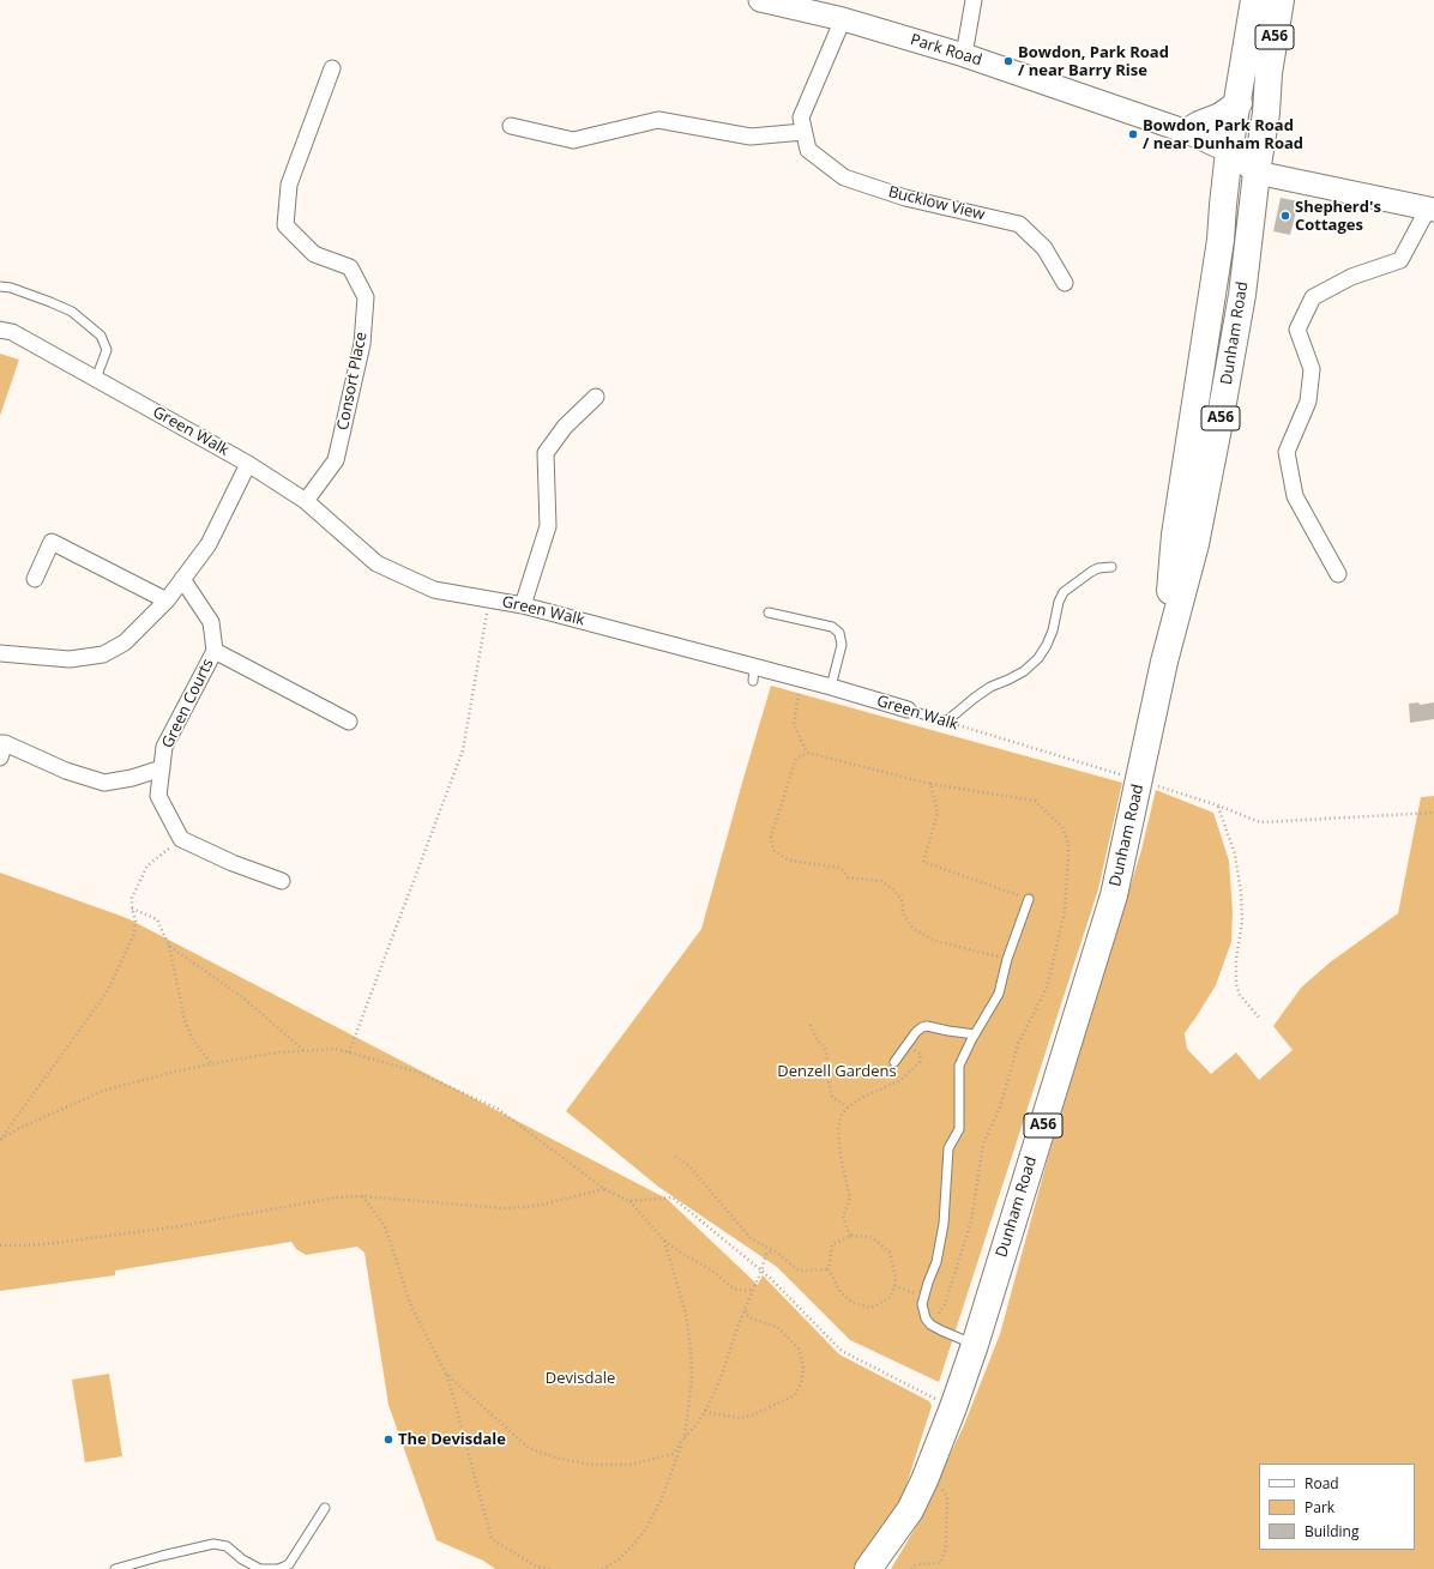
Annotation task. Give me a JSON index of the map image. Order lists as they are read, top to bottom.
{
  "streets": {
    "highway": ["A56", "Dunham Road"],
    "main road": ["Park Road"],
    "street": [
      "Bucklow View",
      "Consort Place",
      "Green Walk",
      "Green Courts"
    ]
  },
  "crossings": [
    ["Park Road", "Bucklow View"],
    ["Park Road", "Dunham Road"],
    ["Dunham Road", "Green Walk"],
    ["Consort Place", "Green Walk"]
  ],
  "parks": ["Denzell Gardens", "Devisdale"],
  "places": [
    "Bowdon, Park Road / near Barry Rise",
    "Bowdon, Park Road / near Dunham Road",
    "Shepherd's Cottages",
    "The Devisdale"
  ],
  "legend": ["Road", "Park", "Building"]
}
